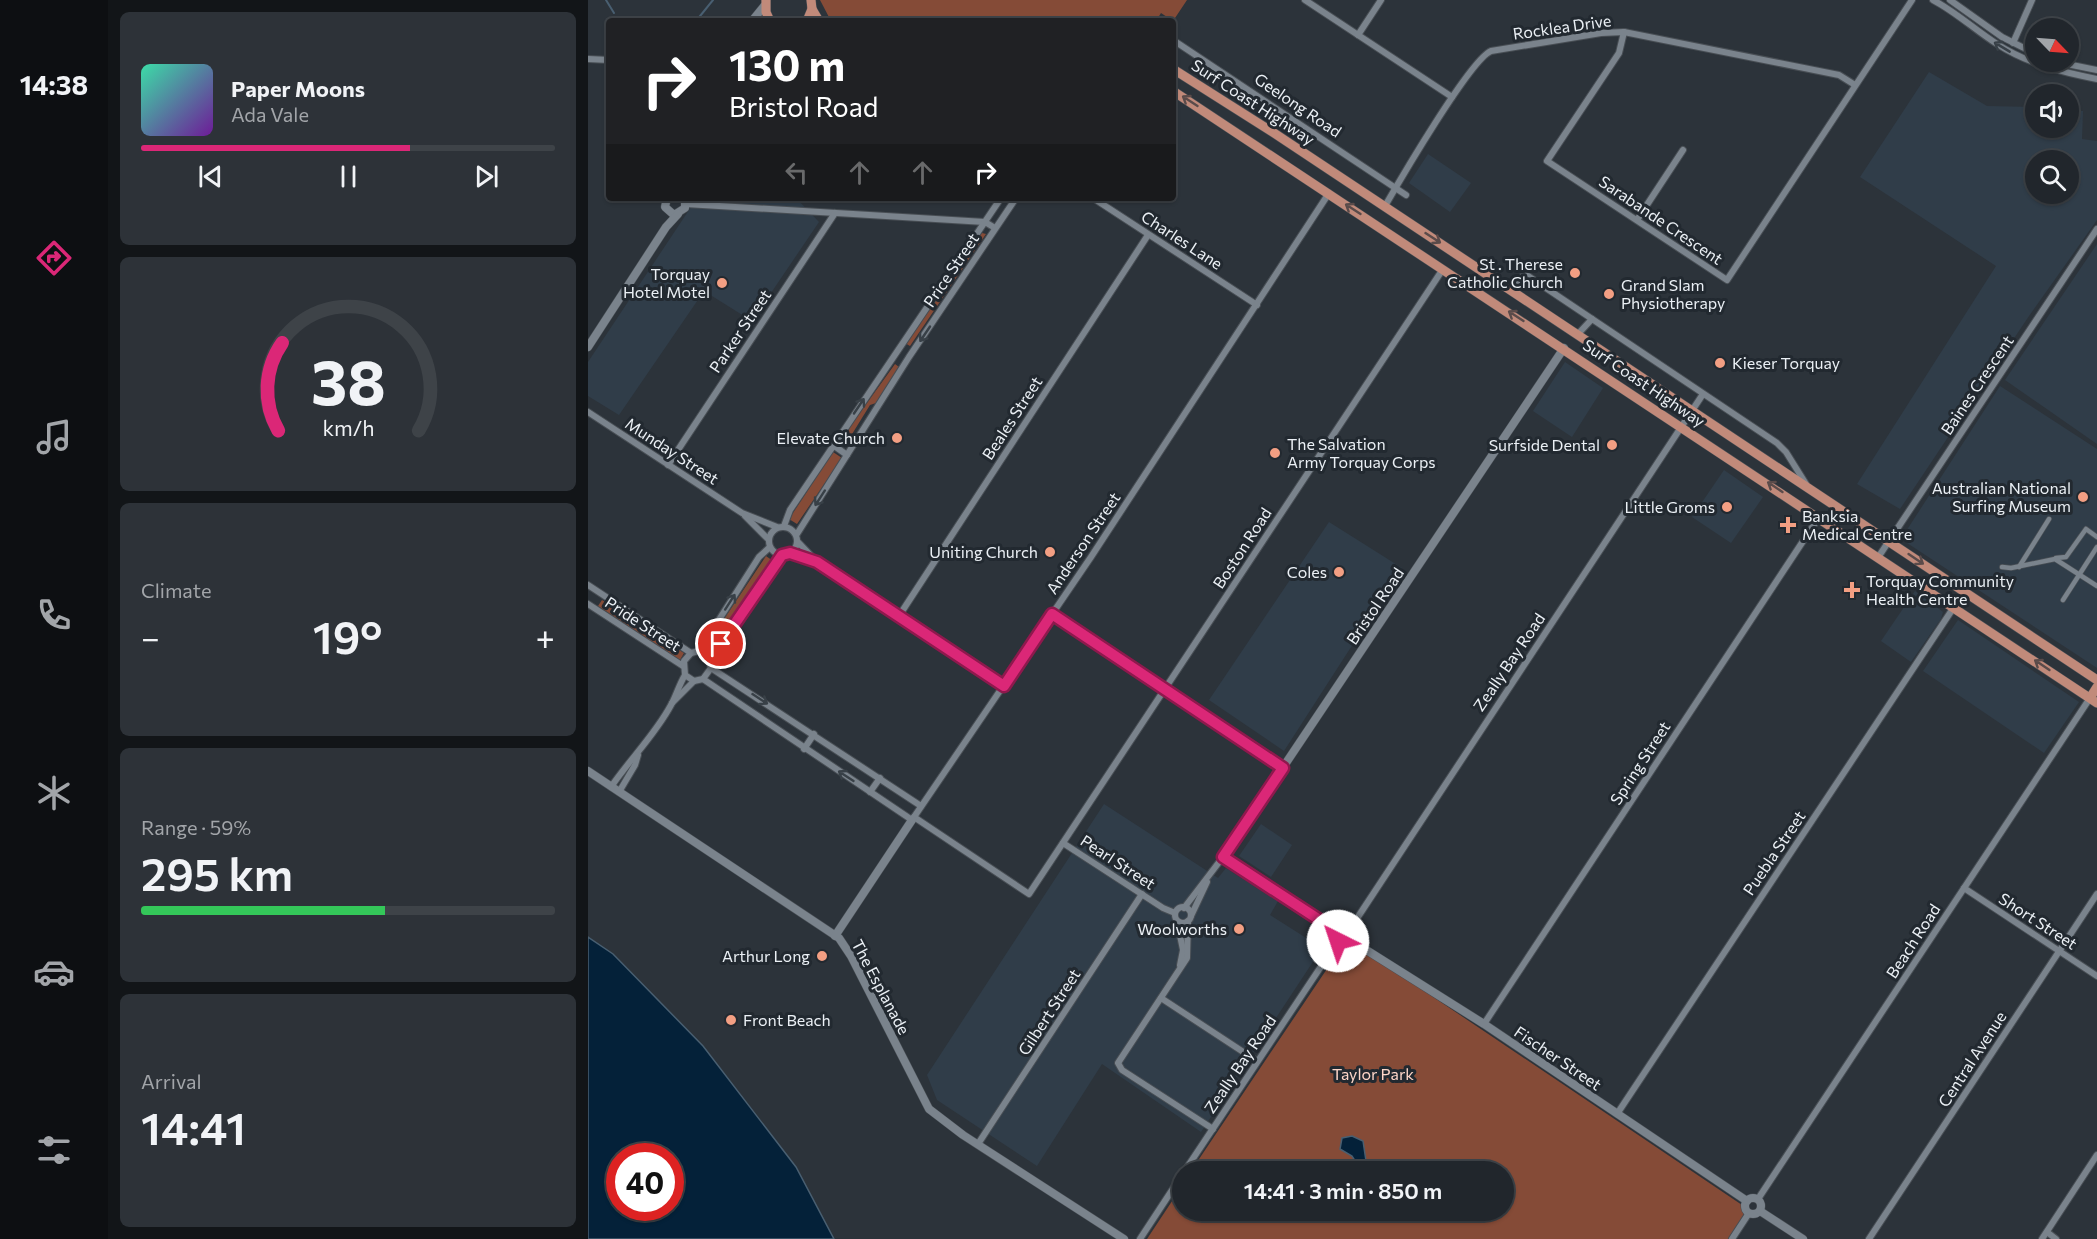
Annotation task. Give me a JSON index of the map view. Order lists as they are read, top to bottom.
{
  "streets": {
    "main road": ["Surf Coast Highway"],
    "street": [
      "Rocklea Drive",
      "Geelong Road",
      "Sarabande Crescent",
      "Charles Lane",
      "Price Street",
      "Parker Street",
      "Baines Crescent",
      "Beales Street",
      "Munday Street",
      "Anderson Street",
      "Boston Road",
      "Bristol Road",
      "Pride Street",
      "Zeally Bay Road",
      "Spring Street",
      "Puebla Street",
      "Pearl Street",
      "Short Street",
      "Beach Road",
      "The Esplanade",
      "Gilbert Street",
      "Fischer Street",
      "Central Avenue"
    ]
  },
  "crossings": [
    ["Rocklea Drive", "Surf Coast Highway"],
    ["Rocklea Drive", "Geelong Road"],
    ["Rocklea Drive", "Sarabande Crescent"],
    ["Surf Coast Highway", "Baines Crescent"],
    ["Surf Coast Highway", "Anderson Street"],
    ["Surf Coast Highway", "Boston Road"],
    ["Surf Coast Highway", "Bristol Road"],
    ["Surf Coast Highway", "Zeally Bay Road"],
    ["Surf Coast Highway", "Spring Street"],
    ["Surf Coast Highway", "Puebla Street"],
    ["Surf Coast Highway", "Beach Road"],
    ["Charles Lane", "Beales Street"],
    ["Charles Lane", "Anderson Street"],
    ["Price Street", "Munday Street"],
    ["Price Street", "Pride Street"],
    ["Parker Street", "Munday Street"],
    ["Anderson Street", "Pearl Street"],
    ["Anderson Street", "The Esplanade"],
    ["Boston Road", "Pearl Street"],
    ["Bristol Road", "Zeally Bay Road"],
    ["Bristol Road", "Pearl Street"],
    ["Zeally Bay Road", "Fischer Street"],
    ["Spring Street", "Fischer Street"],
    ["Puebla Street", "Fischer Street"],
    ["Pearl Street", "Gilbert Street"],
    ["Short Street", "Beach Road"],
    ["Short Street", "Central Avenue"],
    ["Beach Road", "Fischer Street"],
    ["The Esplanade", "Gilbert Street"]
  ],
  "parks": ["Taylor Park"],
  "places": {
    "other": [
      "St . Therese Catholic Church",
      "Torquay Hotel Motel",
      "Grand Slam Physiotherapy",
      "Kieser Torquay",
      "Elevate Church",
      "Surfside Dental",
      "The Salvation Army Torquay Corps",
      "Australian National Surfing Museum",
      "Little Groms",
      "Uniting Church",
      "Coles",
      "Woolworths",
      "Arthur Long",
      "Front Beach"
    ],
    "health": ["Banksia Medical Centre", "Torquay Community Health Centre"]
  },
  "north": "bottom right",
  "page": {
    "tabs": "14:38",
    "turn": ["130 m", "Bristol Road"],
    "song": ["Paper Moons", "Ada Vale"],
    "tile": [
      "Climate",
      ["Range · 59%", "295 km"],
      ["Arrival", "14:41"]
    ],
    "heat": ["−", "19°", "+"],
    "limit": "40",
    "trip": "14:41 · 3 min · 850 m",
    "gauge": ["38", "km/h"]
  }
}
